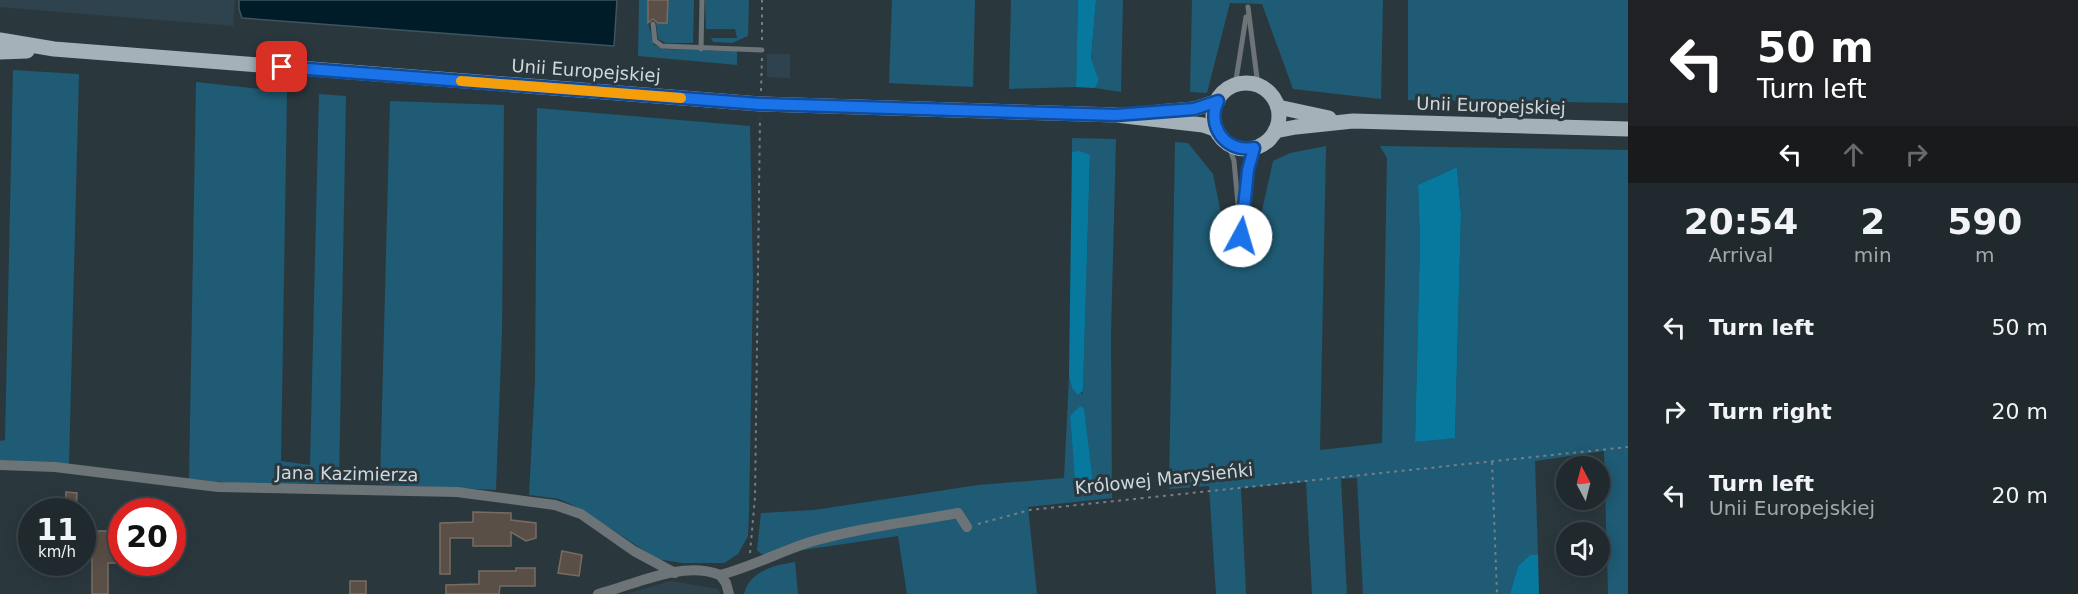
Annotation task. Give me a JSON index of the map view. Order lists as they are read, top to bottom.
{
  "streets": {
    "main road": ["Unii Europejskiej"],
    "street": ["Jana Kazimierza"],
    "path": ["Królowej Marysieńki"]
  },
  "north": "top",
  "page": {
    "turn": ["50 m", "Turn left"],
    "eta": [
      "20:54",
      "Arrival",
      "2",
      "min",
      "590",
      "m"
    ],
    "list": [
      {
        "name": "Turn left",
        "value": "50 m"
      },
      {
        "name": "Turn right",
        "value": "20 m"
      },
      {
        "name": "Turn left",
        "note": "Unii Europejskiej",
        "value": "20 m"
      }
    ],
    "speed": "11 km/h",
    "limit": "20"
  }
}
